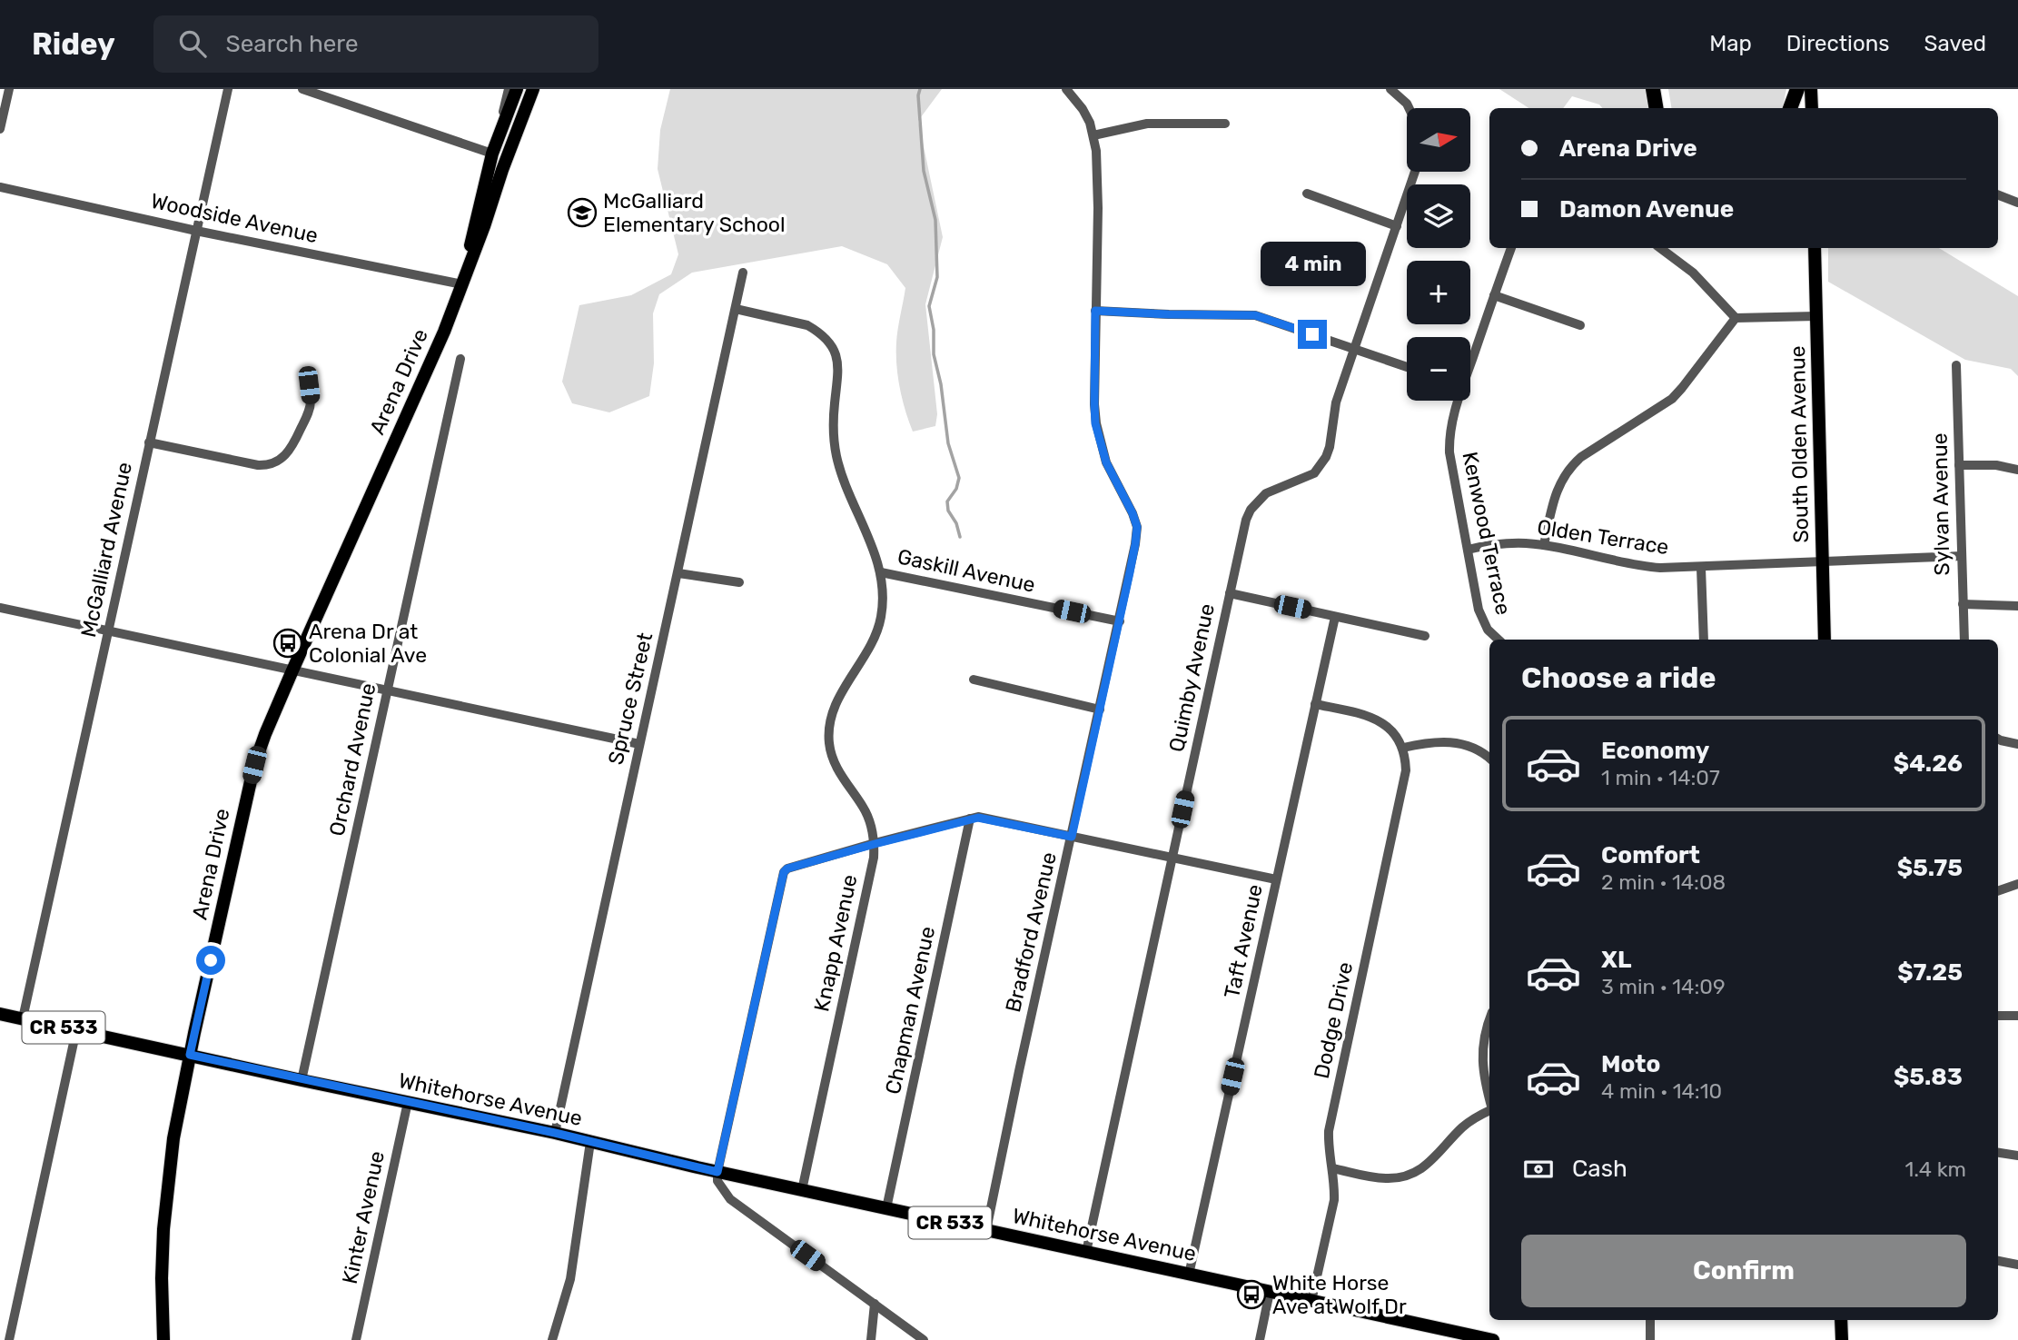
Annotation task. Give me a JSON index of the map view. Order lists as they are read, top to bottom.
{
  "streets": {
    "main road": [
      "Arena Drive",
      "South Olden Avenue",
      "CR 533",
      "Whitehorse Avenue"
    ],
    "street": [
      "Woodside Avenue",
      "Sylvan Avenue",
      "Kenwood Terrace",
      "Olden Terrace",
      "McGalliard Avenue",
      "Gaskill Avenue",
      "Quimby Avenue",
      "Spruce Street",
      "Orchard Avenue",
      "Bradford Avenue",
      "Taft Avenue",
      "Knapp Avenue",
      "Chapman Avenue",
      "Dodge Drive",
      "Kinter Avenue"
    ]
  },
  "crossings": [
    ["Woodside Avenue", "Arena Drive"],
    ["Woodside Avenue", "McGalliard Avenue"],
    ["Arena Drive", "Whitehorse Avenue"],
    ["South Olden Avenue", "Olden Terrace"],
    ["Sylvan Avenue", "Olden Terrace"],
    ["Kenwood Terrace", "Olden Terrace"],
    ["McGalliard Avenue", "Whitehorse Avenue"],
    ["Gaskill Avenue", "Bradford Avenue"],
    ["Gaskill Avenue", "Knapp Avenue"],
    ["Quimby Avenue", "Whitehorse Avenue"],
    ["Spruce Street", "Knapp Avenue"],
    ["Spruce Street", "Whitehorse Avenue"],
    ["Orchard Avenue", "Whitehorse Avenue"],
    ["Bradford Avenue", "Whitehorse Avenue"],
    ["Taft Avenue", "Whitehorse Avenue"],
    ["Knapp Avenue", "Whitehorse Avenue"],
    ["Chapman Avenue", "Whitehorse Avenue"],
    ["Dodge Drive", "Whitehorse Avenue"],
    ["Whitehorse Avenue", "Kinter Avenue"]
  ],
  "places": {
    "school or university": ["McGalliard Elementary School"],
    "bus stop": ["Arena Dr at Colonial Ave", "White Horse Ave at Wolf Dr"]
  },
  "north": "right",
  "page": {
    "header": "Ridey",
    "search": "Search here",
    "nav": ["Map", "Directions", "Saved"],
    "map_buttons": ["+", "−"],
    "banner": ["Arena Drive", "Damon Avenue"],
    "bubble": "4 min",
    "heading": "Choose a ride",
    "list": [
      {
        "name": "Economy",
        "note": "1 min · 14:07",
        "value": "$4.26"
      },
      {
        "name": "Comfort",
        "note": "2 min · 14:08",
        "value": "$5.75"
      },
      {
        "name": "XL",
        "note": "3 min · 14:09",
        "value": "$7.25"
      },
      {
        "name": "Moto",
        "note": "4 min · 14:10",
        "value": "$5.83"
      }
    ],
    "pay": ["Cash", "1.4 km"],
    "buttons": "Confirm"
  }
}
